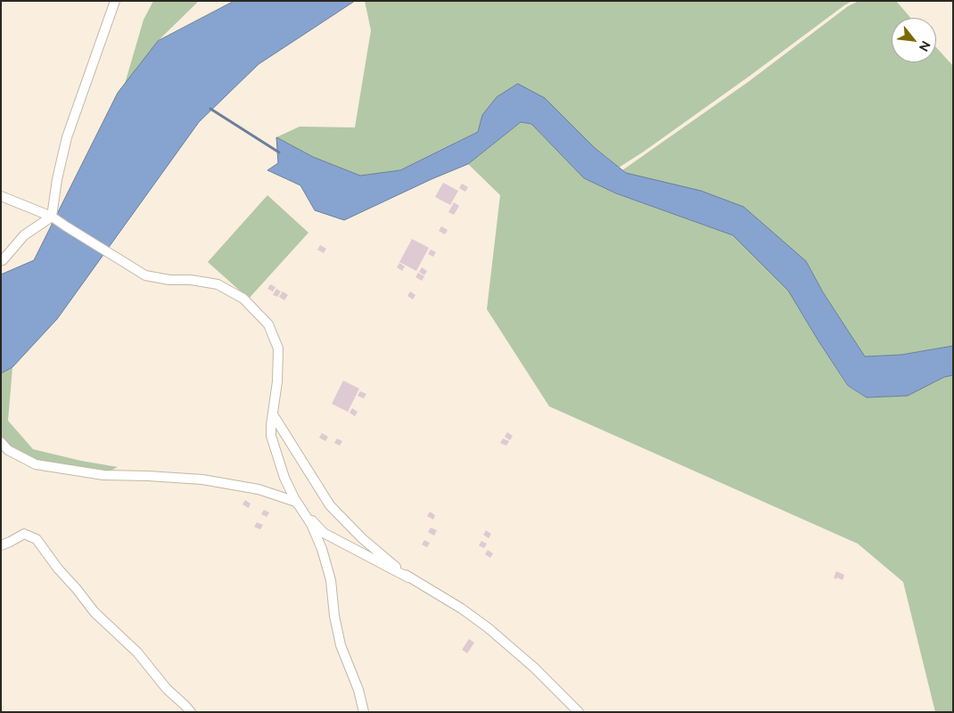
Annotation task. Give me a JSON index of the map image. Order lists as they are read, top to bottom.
{
  "north": "bottom right"
}
